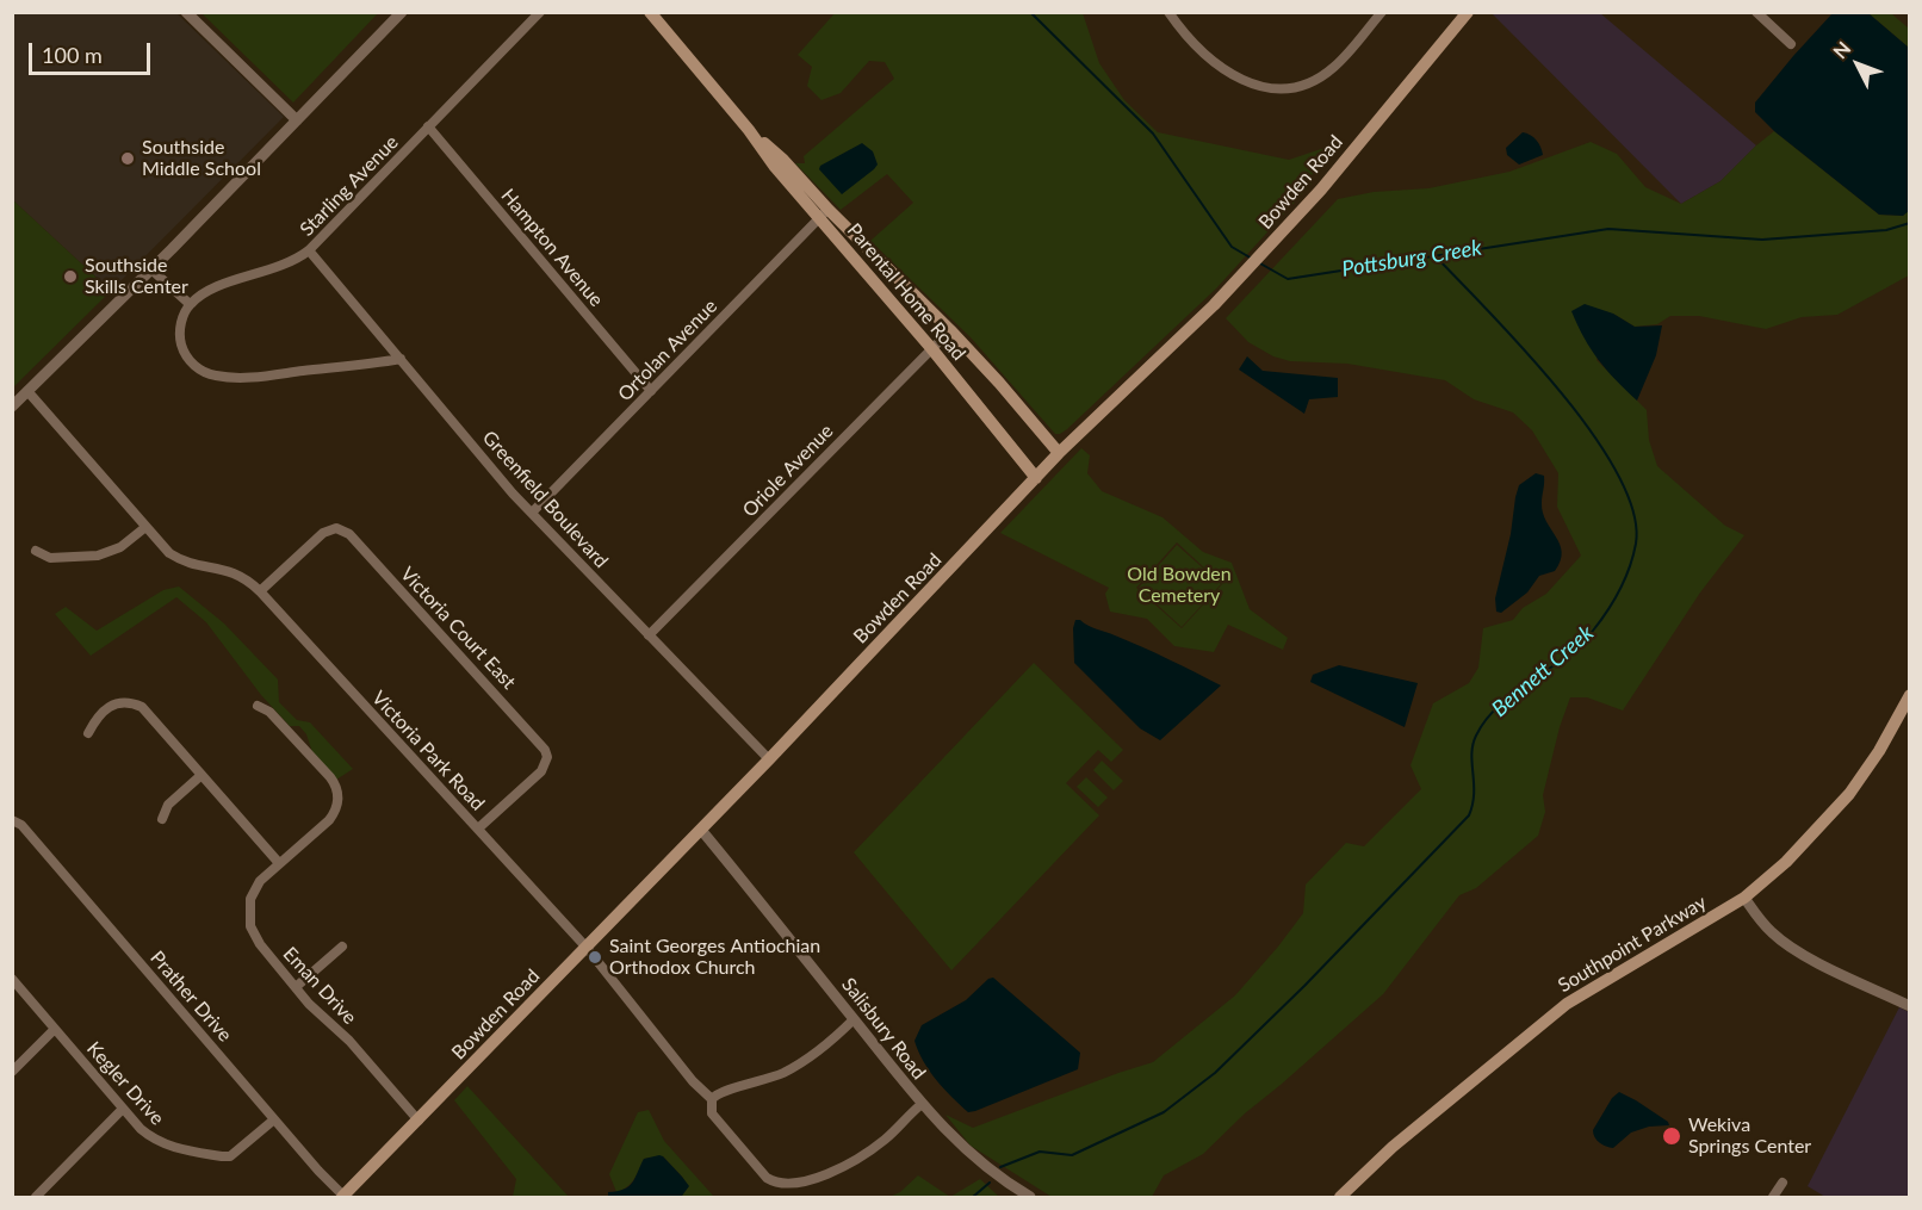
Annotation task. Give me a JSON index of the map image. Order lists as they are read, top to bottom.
{
  "streets": {
    "main road": ["Bowden Road", "Parental Home Road", "Southpoint Parkway"],
    "street": [
      "Starling Avenue",
      "Hampton Avenue",
      "Ortolan Avenue",
      "Oriole Avenue",
      "Greenfield Boulevard",
      "Victoria Court East",
      "Victoria Park Road",
      "Eman Drive",
      "Prather Drive",
      "Salisbury Road",
      "Kegler Drive"
    ]
  },
  "crossings": [
    ["Bowden Road", "Parental Home Road"],
    ["Bowden Road", "Greenfield Boulevard"],
    ["Bowden Road", "Victoria Park Road"],
    ["Bowden Road", "Eman Drive"],
    ["Bowden Road", "Prather Drive"],
    ["Bowden Road", "Salisbury Road"],
    ["Starling Avenue", "Hampton Avenue"],
    ["Starling Avenue", "Greenfield Boulevard"],
    ["Hampton Avenue", "Ortolan Avenue"],
    ["Parental Home Road", "Ortolan Avenue"],
    ["Parental Home Road", "Oriole Avenue"],
    ["Ortolan Avenue", "Greenfield Boulevard"],
    ["Oriole Avenue", "Greenfield Boulevard"],
    ["Victoria Court East", "Victoria Park Road"],
    ["Victoria Park Road", "Salisbury Road"],
    ["Prather Drive", "Kegler Drive"]
  ],
  "water": ["Pottsburg Creek", "Bennett Creek"],
  "parks": ["Old Bowden Cemetery"],
  "places": [
    "Southside Middle School",
    "Southside Skills Center",
    "Saint Georges Antiochian Orthodox Church",
    "Wekiva Springs Center"
  ],
  "scale_bar": "100 m",
  "north": "top left"
}
